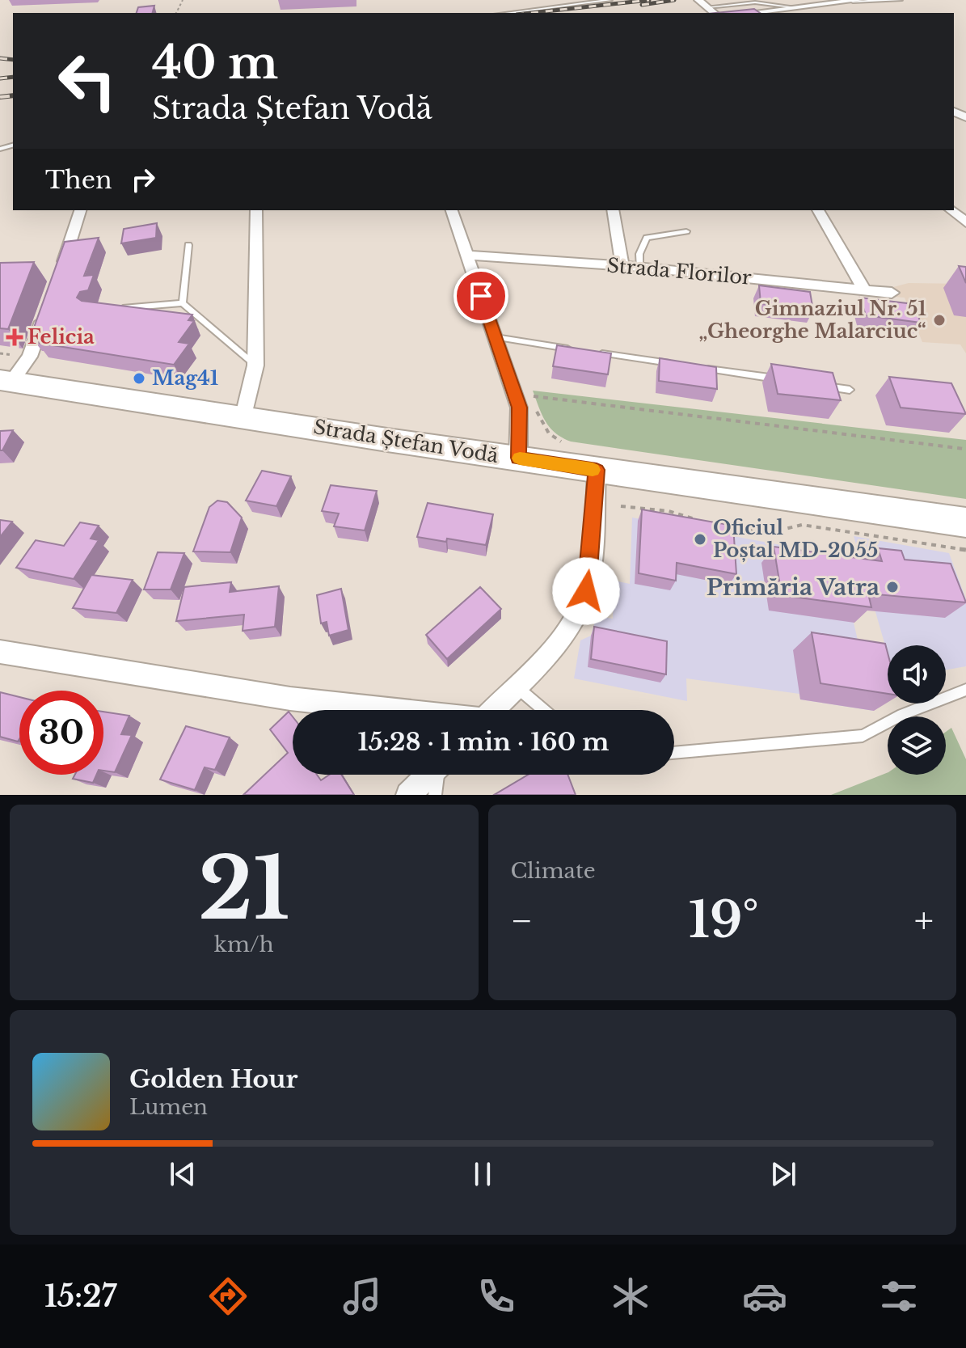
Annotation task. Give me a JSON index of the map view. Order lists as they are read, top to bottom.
{
  "streets": {
    "highway": ["Strada Ștefan Vodă"],
    "street": ["Strada Florilor"]
  },
  "places": {
    "other": [
      "Gimnaziul Nr. 51 „Gheorghe Malarciuc“",
      "Mag41",
      "Oficiul Poștal MD-2055",
      "Primăria Vatra"
    ],
    "health": ["Felicia"]
  },
  "page": {
    "turn": ["40 m", "Strada Ștefan Vodă"],
    "then": "Then",
    "limit": "30",
    "trip": "15:28 · 1 min · 160 m",
    "tile": [
      ["21", "km/h"],
      "Climate"
    ],
    "heat": ["−", "19°", "+"],
    "song": ["Golden Hour", "Lumen"],
    "tabs": "15:27"
  }
}
